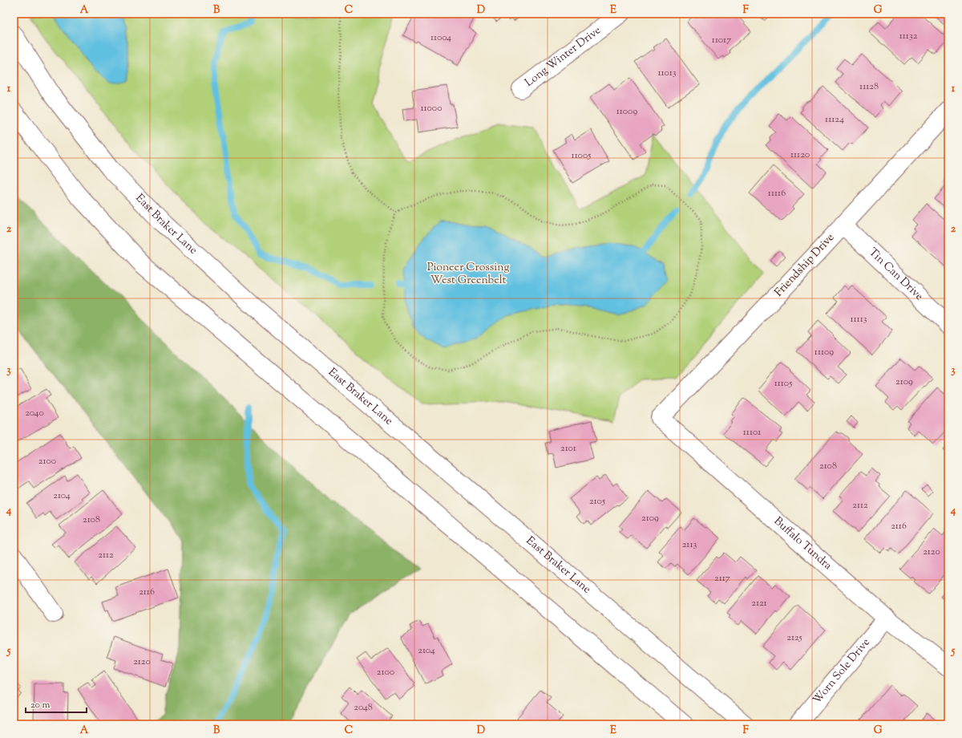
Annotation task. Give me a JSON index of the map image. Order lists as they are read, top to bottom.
{
  "streets": {
    "street": [
      "Long Winter Drive",
      "East Braker Lane",
      "Friendship Drive",
      "Tin Can Drive",
      "Buffalo Tundra",
      "Worn Sole Drive"
    ]
  },
  "crossings": [
    ["Friendship Drive", "Tin Can Drive"],
    ["Friendship Drive", "Buffalo Tundra"],
    ["Buffalo Tundra", "Worn Sole Drive"]
  ],
  "parks": ["Pioneer Crossing West Greenbelt"],
  "house_numbers": [
    "11132",
    "11004",
    "11017",
    "11013",
    "11128",
    "11000",
    "11009",
    "11124",
    "11120",
    "11005",
    "11116",
    "11113",
    "11109",
    "2109",
    "11105",
    "2040",
    "11101",
    "2101",
    "2100",
    "2108",
    "2104",
    "2105",
    "2112",
    "2109",
    "2108",
    "2116",
    "2113",
    "2120",
    "2112",
    "2117",
    "2116",
    "2121",
    "2125",
    "2104",
    "2120",
    "2100",
    "2048"
  ],
  "scale_bar": "20 m",
  "grid": {
    "columns": [
      "A",
      "B",
      "C",
      "D",
      "E",
      "F",
      "G"
    ],
    "rows": [
      "1",
      "2",
      "3",
      "4",
      "5"
    ]
  }
}
